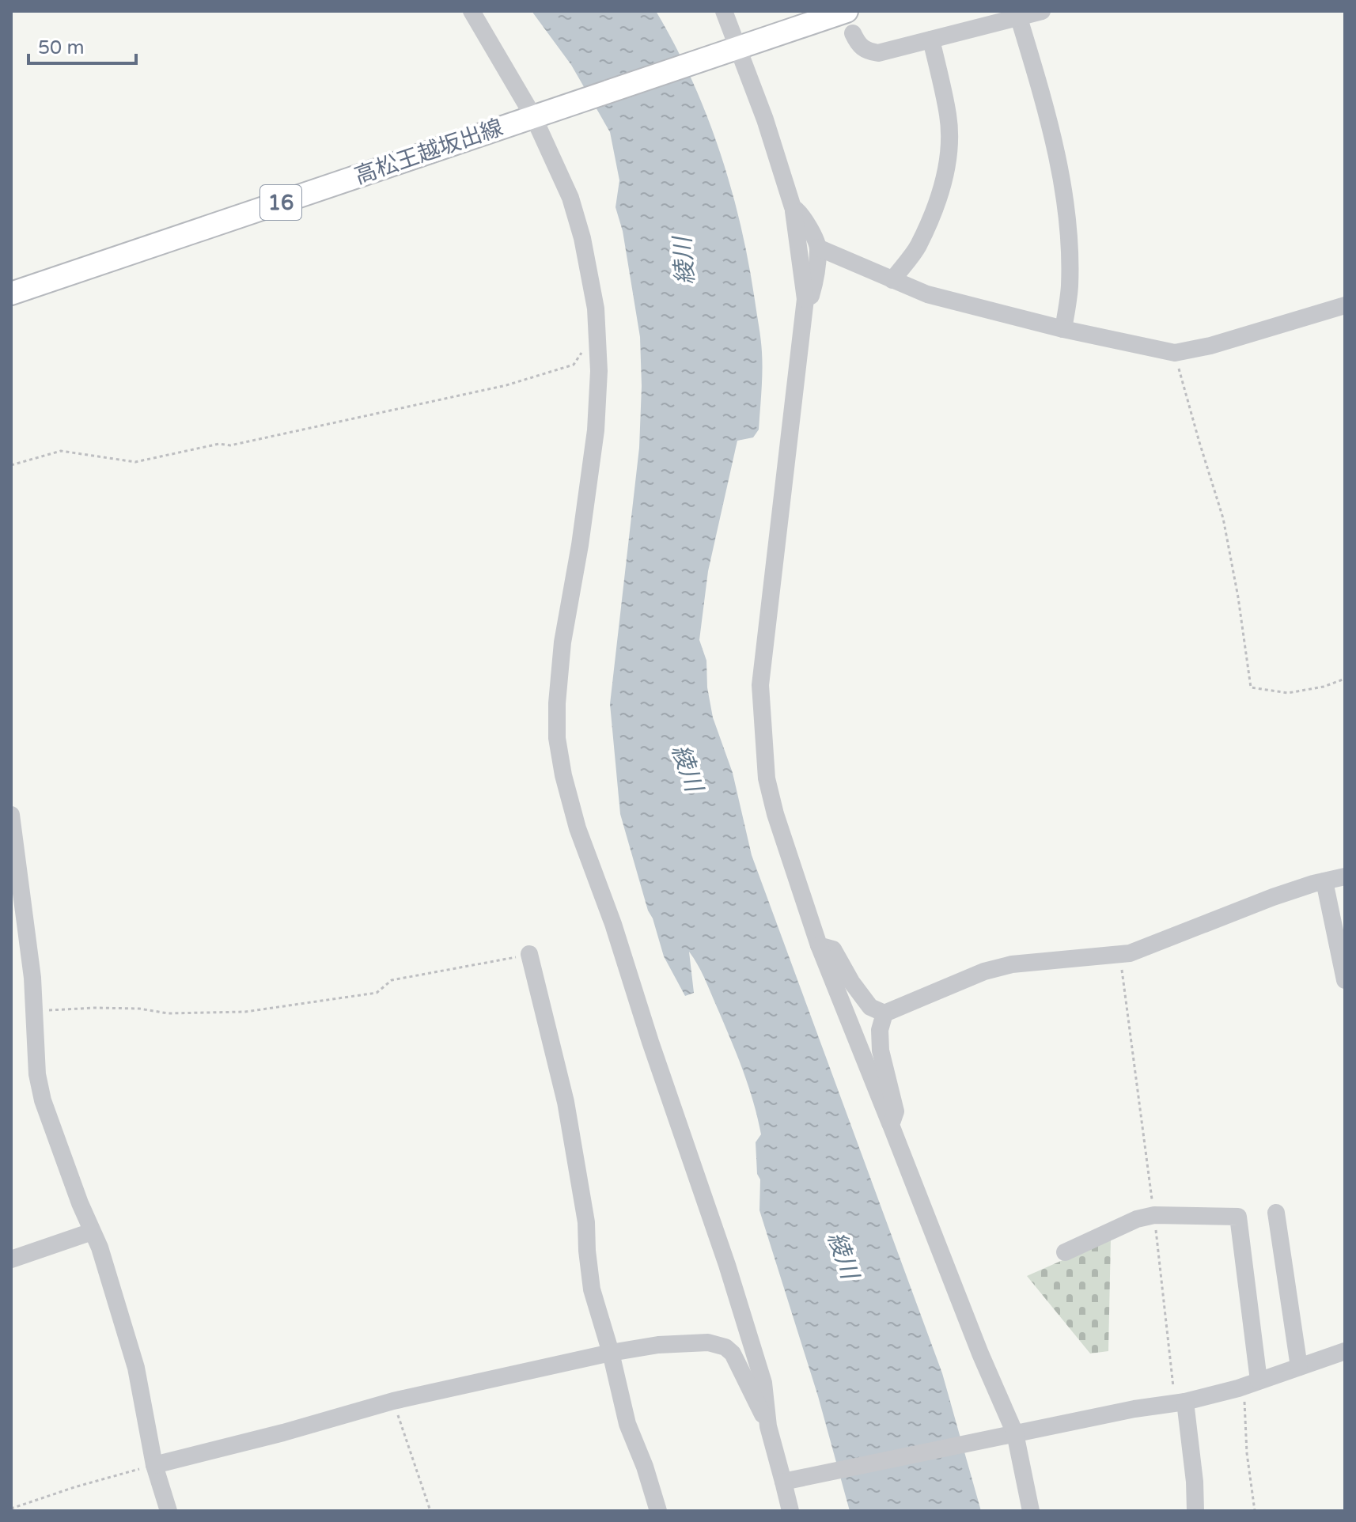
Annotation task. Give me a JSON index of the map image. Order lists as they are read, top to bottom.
{
  "streets": {
    "main road": ["高松王越坂出線", "16"]
  },
  "water": ["綾川"],
  "scale_bar": "50 m"
}
